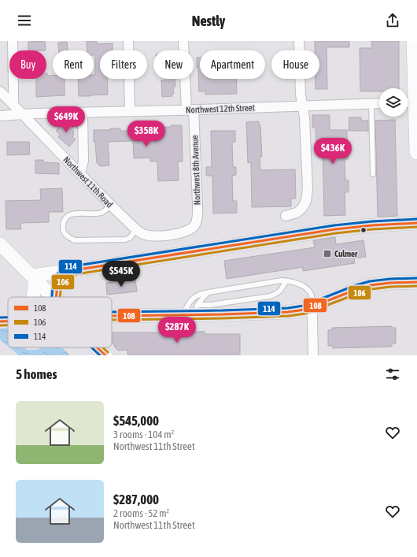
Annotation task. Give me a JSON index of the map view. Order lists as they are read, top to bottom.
{
  "streets": {
    "street": ["Northwest 12th Street", "Northwest 8th Avenue", "Northwest 11th Road"]
  },
  "crossings": [
    ["Northwest 12th Street", "Northwest 8th Avenue"],
    ["Northwest 12th Street", "Northwest 11th Road"],
    ["Northwest 8th Avenue", "Northwest 11th Road"]
  ],
  "places": {
    "transit": ["Culmer"]
  },
  "lines": ["transit line 114", "transit line 108", "transit line 106"],
  "legend": ["108", "106", "114"],
  "page": {
    "header": "Nestly",
    "chip": [
      "Buy",
      "Rent",
      "Filters",
      "New",
      "Apartment",
      "House"
    ],
    "price": [
      "$649K",
      "$358K",
      "$436K",
      "$545K",
      "$287K"
    ],
    "heading": "5 homes",
    "list": [
      {
        "name": "$545,000",
        "note": "3 rooms · 104 m² · Northwest 11th Street"
      },
      {
        "name": "$287,000",
        "note": "2 rooms · 52 m² · Northwest 11th Street"
      }
    ]
  }
}
